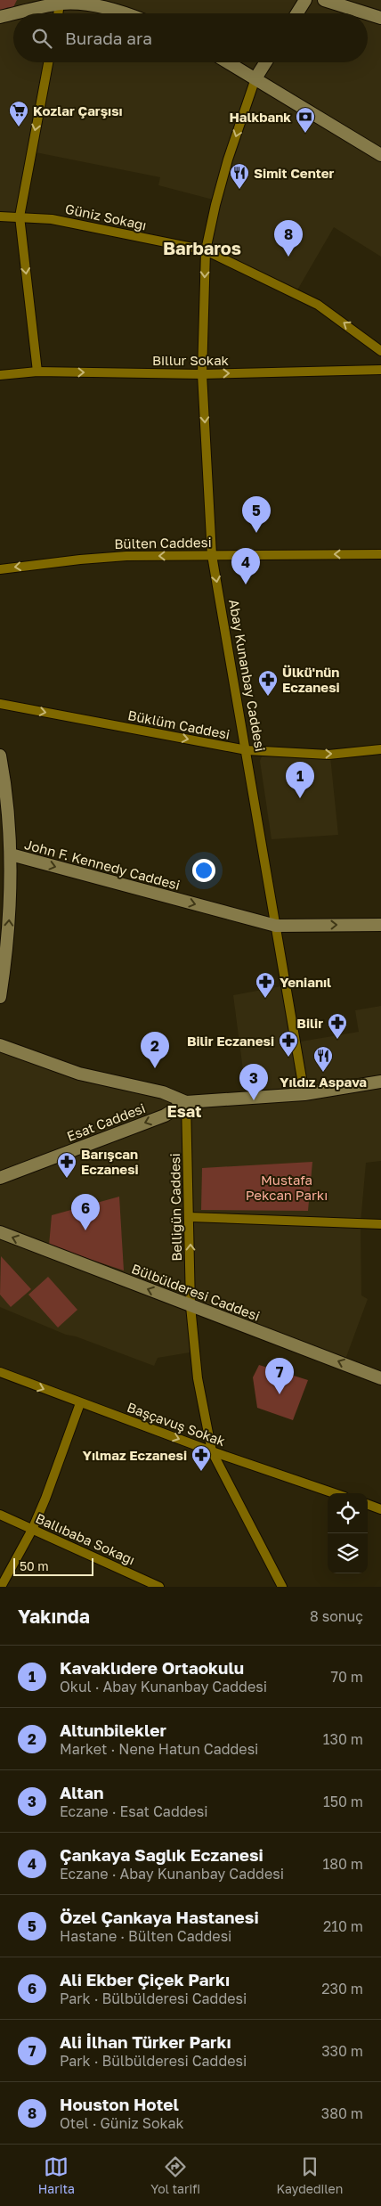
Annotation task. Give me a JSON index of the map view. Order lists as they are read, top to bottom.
{
  "streets": {
    "main road": ["John F. Kennedy Caddesi", "Esat Caddesi", "Bülbülderesi Caddesi"],
    "street": [
      "Güniz Sokağı",
      "Billur Sokak",
      "Bülten Caddesi",
      "Abay Kunanbay Caddesi",
      "Büklüm Caddesi",
      "Belligün Caddesi",
      "Başçavuş Sokak",
      "Ballıbaba Sokağı"
    ]
  },
  "crossings": [
    ["Güniz Sokağı", "Abay Kunanbay Caddesi"],
    ["Billur Sokak", "Abay Kunanbay Caddesi"],
    ["Bülten Caddesi", "Abay Kunanbay Caddesi"],
    ["Abay Kunanbay Caddesi", "Büklüm Caddesi"],
    ["Abay Kunanbay Caddesi", "John F. Kennedy Caddesi"],
    ["Esat Caddesi", "Belligün Caddesi"],
    ["Belligün Caddesi", "Bülbülderesi Caddesi"],
    ["Belligün Caddesi", "Başçavuş Sokak"]
  ],
  "one_way": [
    "Güniz Sokağı",
    "Billur Sokak",
    "Bülten Caddesi",
    "Abay Kunanbay Caddesi",
    "Büklüm Caddesi",
    "John F. Kennedy Caddesi",
    "Esat Caddesi",
    "Bülbülderesi Caddesi",
    "Başçavuş Sokak"
  ],
  "districts": ["Barbaros", "Esat"],
  "parks": ["Mustafa Pekcan Parkı"],
  "places": {
    "supermarket": ["Kozlar Çarşısı"],
    "bank": ["Halkbank"],
    "restaurant": ["Simit Center", "Yıldız Aspava"],
    "pharmacy": [
      "Ülkü'nün Eczanesi",
      "Yenianıl",
      "Bilir",
      "Bilir Eczanesi",
      "Barışcan Eczanesi",
      "Yılmaz Eczanesi"
    ]
  },
  "scale_bar": "50 m",
  "page": {
    "search": "Burada ara",
    "pins": [
      "8",
      "5",
      "4",
      "1",
      "2",
      "3",
      "6",
      "7"
    ],
    "scale": "50 m",
    "heading": ["Yakında", "8 sonuç"],
    "list": [
      {
        "mark": "1",
        "name": "Kavaklıdere Ortaokulu",
        "note": "Okul · Abay Kunanbay Caddesi",
        "value": "70 m"
      },
      {
        "mark": "2",
        "name": "Altunbilekler",
        "note": "Market · Nene Hatun Caddesi",
        "value": "130 m"
      },
      {
        "mark": "3",
        "name": "Altan",
        "note": "Eczane · Esat Caddesi",
        "value": "150 m"
      },
      {
        "mark": "4",
        "name": "Çankaya Sağlık Eczanesi",
        "note": "Eczane · Abay Kunanbay Caddesi",
        "value": "180 m"
      },
      {
        "mark": "5",
        "name": "Özel Çankaya Hastanesi",
        "note": "Hastane · Bülten Caddesi",
        "value": "210 m"
      },
      {
        "mark": "6",
        "name": "Ali Ekber Çiçek Parkı",
        "note": "Park · Bülbülderesi Caddesi",
        "value": "230 m"
      },
      {
        "mark": "7",
        "name": "Ali İlhan Türker Parkı",
        "note": "Park · Bülbülderesi Caddesi",
        "value": "330 m"
      },
      {
        "mark": "8",
        "name": "Houston Hotel",
        "note": "Otel · Güniz Sokak",
        "value": "380 m"
      }
    ],
    "nav": ["Harita", "Yol tarifi", "Kaydedilen"]
  }
}
